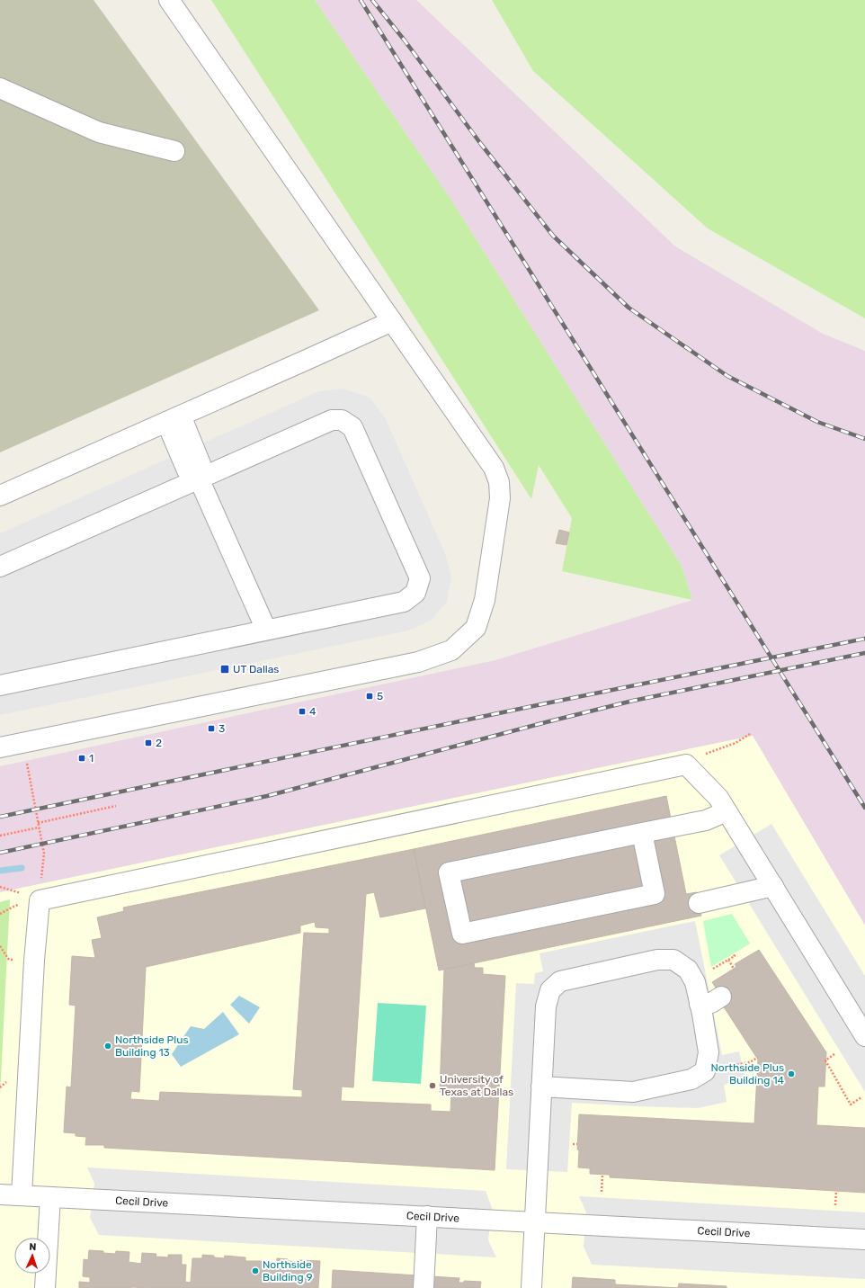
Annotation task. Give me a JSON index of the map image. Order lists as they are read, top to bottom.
{
  "streets": {
    "street": ["Cecil Drive"]
  },
  "places": {
    "transit": [
      "UT Dallas",
      "5",
      "4",
      "3",
      "2",
      "1"
    ],
    "other": [
      "Northside Plus Building 13",
      "Northside Plus Building 14",
      "University of Texas at Dallas",
      "Northside Building 9"
    ]
  },
  "north": "top"
}
